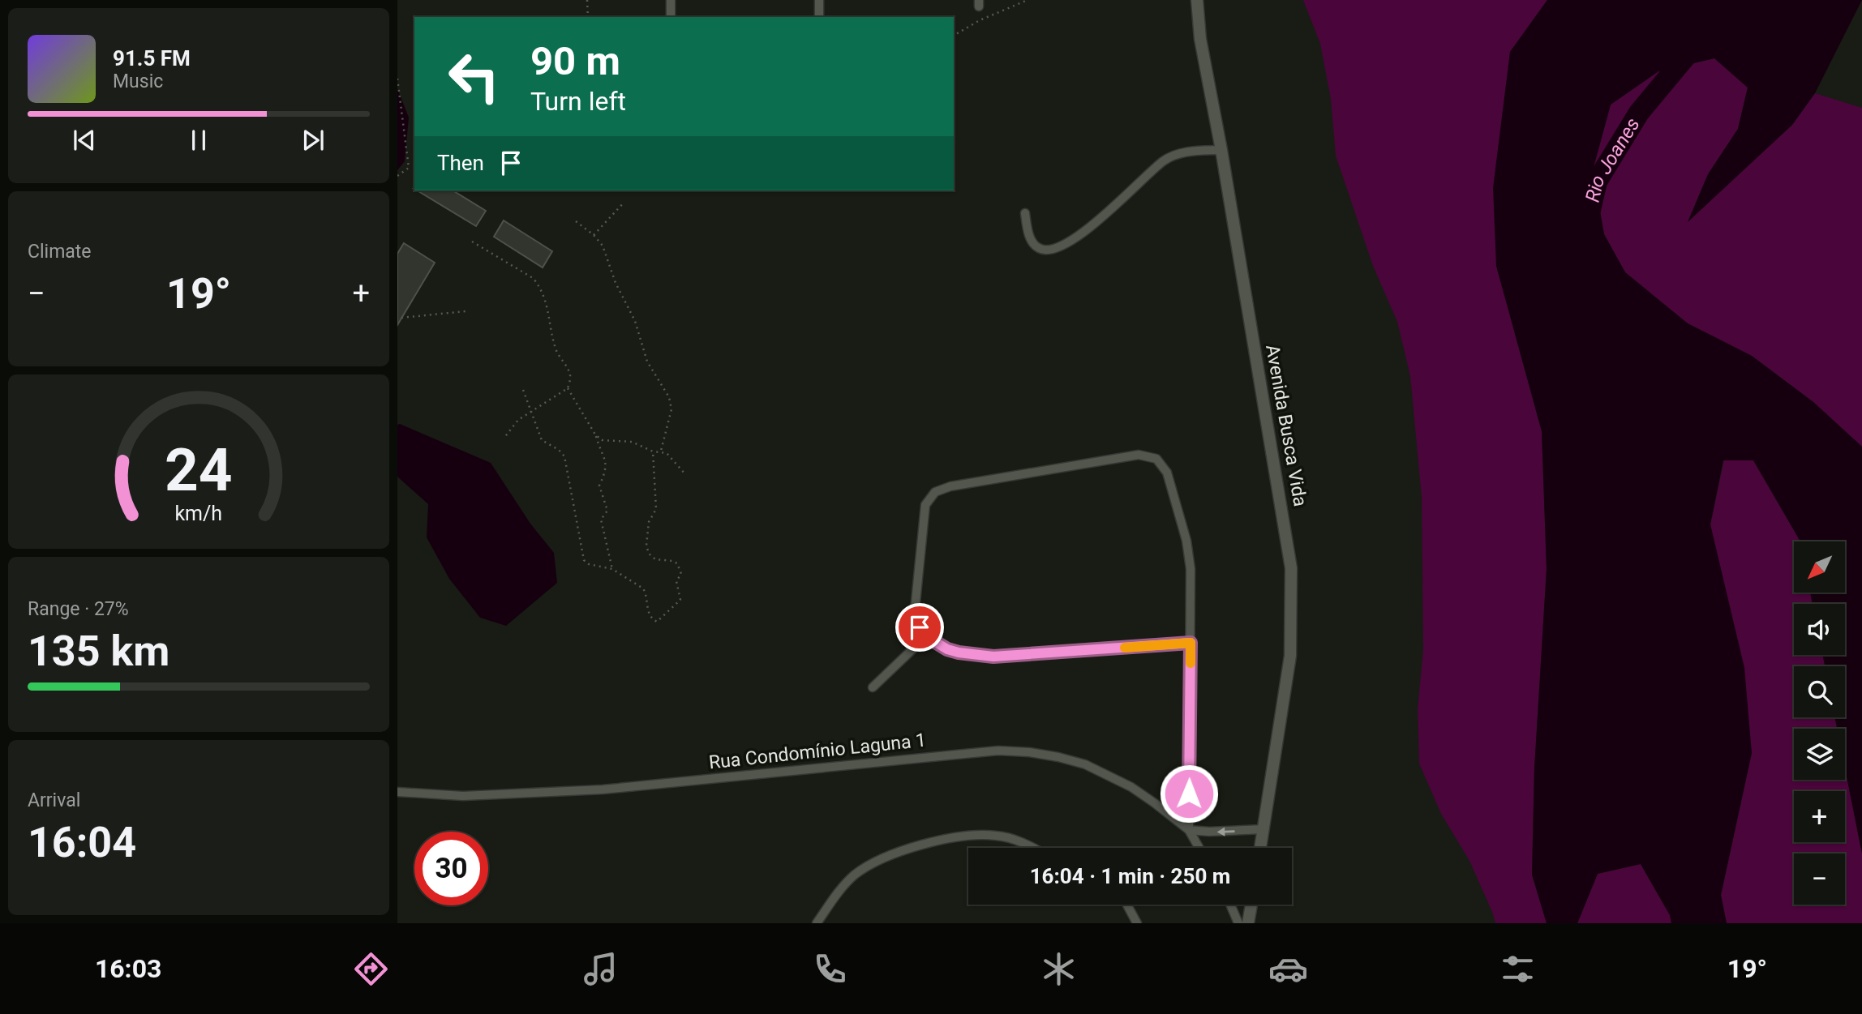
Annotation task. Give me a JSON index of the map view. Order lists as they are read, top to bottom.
{
  "streets": {
    "street": ["Avenida Busca Vida", "Rua Condomínio Laguna 1"]
  },
  "water": ["Rio Joanes"],
  "north": "bottom left",
  "page": {
    "turn": ["90 m", "Turn left"],
    "song": ["91.5 FM", "Music"],
    "then": "Then",
    "tile": [
      "Climate",
      ["Range · 27%", "135 km"],
      ["Arrival", "16:04"]
    ],
    "heat": ["−", "19°", "+"],
    "map_buttons": ["+", "−"],
    "limit": "30",
    "trip": "16:04 · 1 min · 250 m",
    "tabs": ["16:03", "19°"],
    "gauge": ["24", "km/h"]
  }
}
